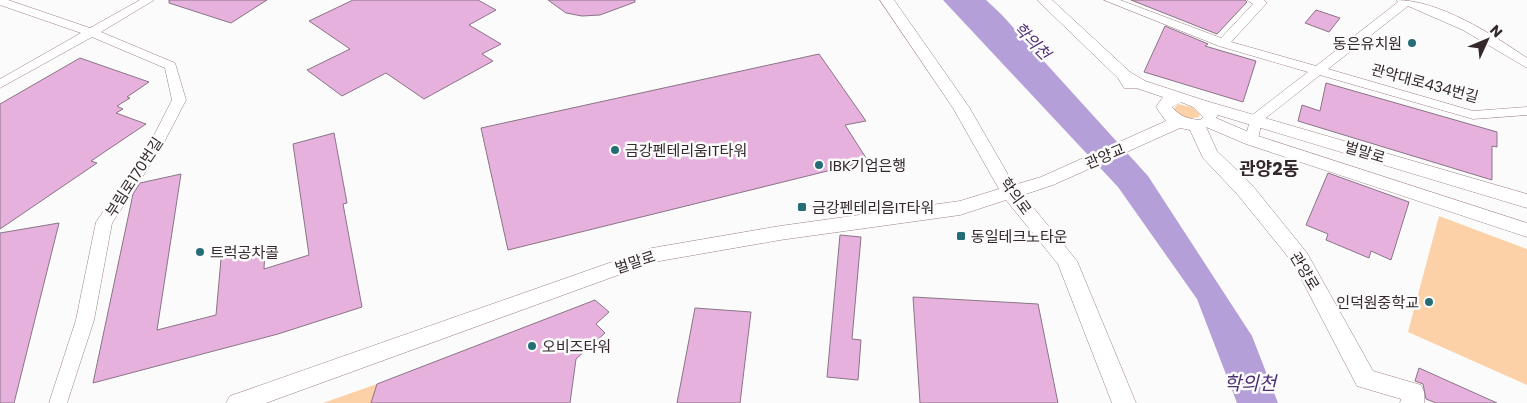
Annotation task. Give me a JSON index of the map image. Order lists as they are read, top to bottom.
{
  "streets": {
    "street": [
      "관악대로434번길",
      "벌말로",
      "관양교",
      "부림로170번길",
      "학의로",
      "관양로"
    ]
  },
  "crossings": [
    ["벌말로", "관양교"],
    ["벌말로", "학의로"],
    ["벌말로", "관양로"],
    ["관양교", "관양로"]
  ],
  "districts": ["관양2동"],
  "water": ["학의천"],
  "places": {
    "other": [
      "동은유치원",
      "금강펜테리움IT타워",
      "IBK기업은행",
      "트럭공차콜",
      "인덕원중학교",
      "오비즈타워"
    ],
    "transit": ["금강펜테리음IT타워", "동일테크노타운"]
  },
  "north": "top right"
}
